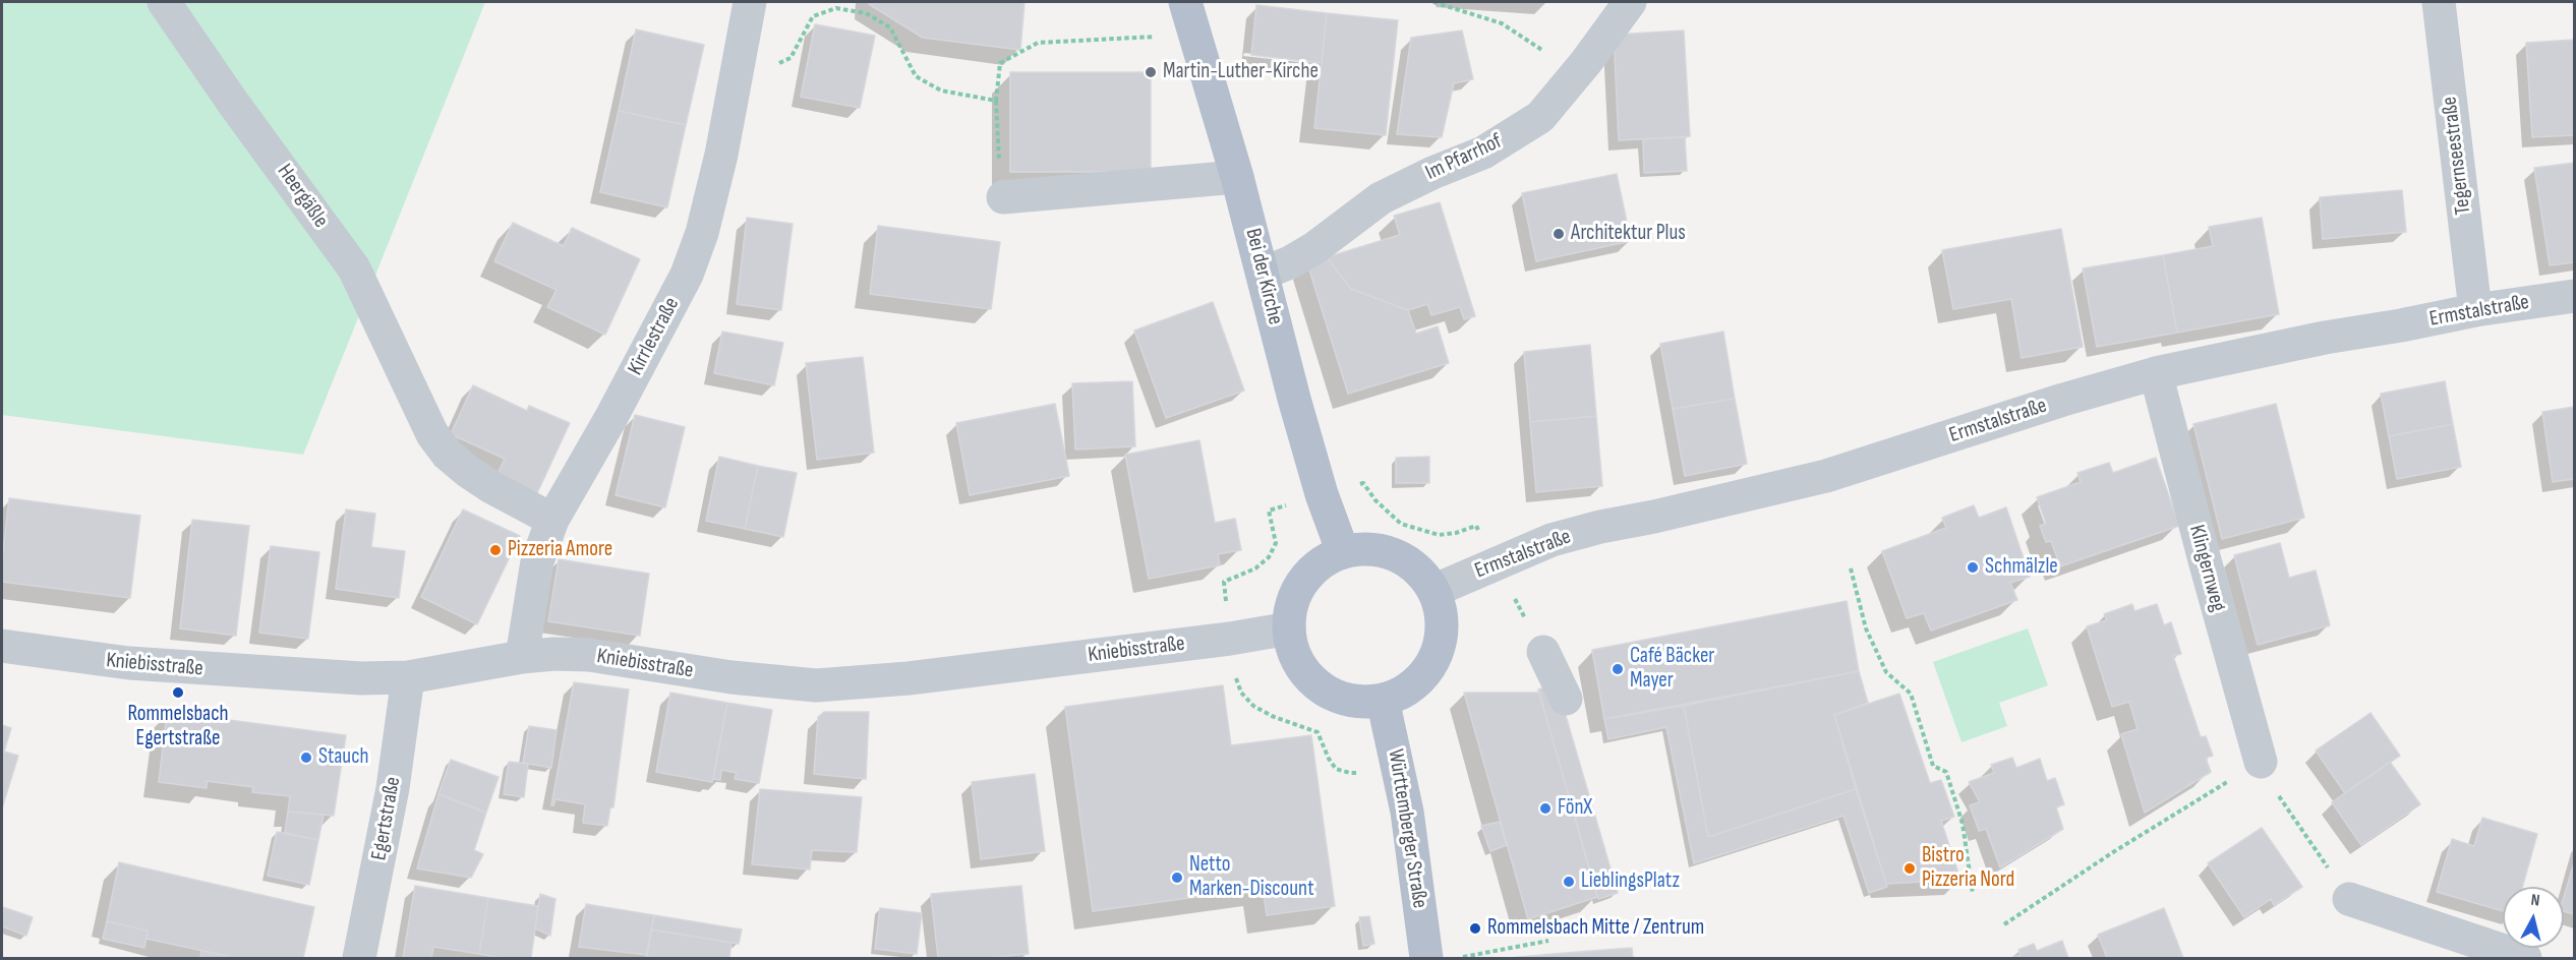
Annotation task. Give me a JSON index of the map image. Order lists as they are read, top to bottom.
{
  "streets": {
    "main road": ["Bei der Kirche", "Württemberger Straße"],
    "street": [
      "Tegernseestraße",
      "Im Pfarrhof",
      "Heergäßle",
      "Ermstalstraße",
      "Kirrlestraße",
      "Klingernweg",
      "Kniebisstraße",
      "Egertstraße"
    ]
  },
  "crossings": [
    ["Tegernseestraße", "Ermstalstraße"],
    ["Im Pfarrhof", "Bei der Kirche"],
    ["Heergäßle", "Kirrlestraße"],
    ["Bei der Kirche", "Ermstalstraße"],
    ["Bei der Kirche", "Kniebisstraße"],
    ["Bei der Kirche", "Württemberger Straße"],
    ["Ermstalstraße", "Klingernweg"],
    ["Ermstalstraße", "Kniebisstraße"],
    ["Ermstalstraße", "Württemberger Straße"],
    ["Kirrlestraße", "Kniebisstraße"],
    ["Kniebisstraße", "Egertstraße"],
    ["Kniebisstraße", "Württemberger Straße"]
  ],
  "places": [
    "Martin-Luther-Kirche",
    "Architektur Plus",
    "Pizzeria Amore",
    "Schmälzle",
    "Café Bäcker Mayer",
    "Rommelsbach Egertstraße",
    "Stauch",
    "FönX",
    "Bistro Pizzeria Nord",
    "Netto Marken-Discount",
    "LieblingsPlatz",
    "Rommelsbach Mitte / Zentrum"
  ],
  "north": "top"
}
